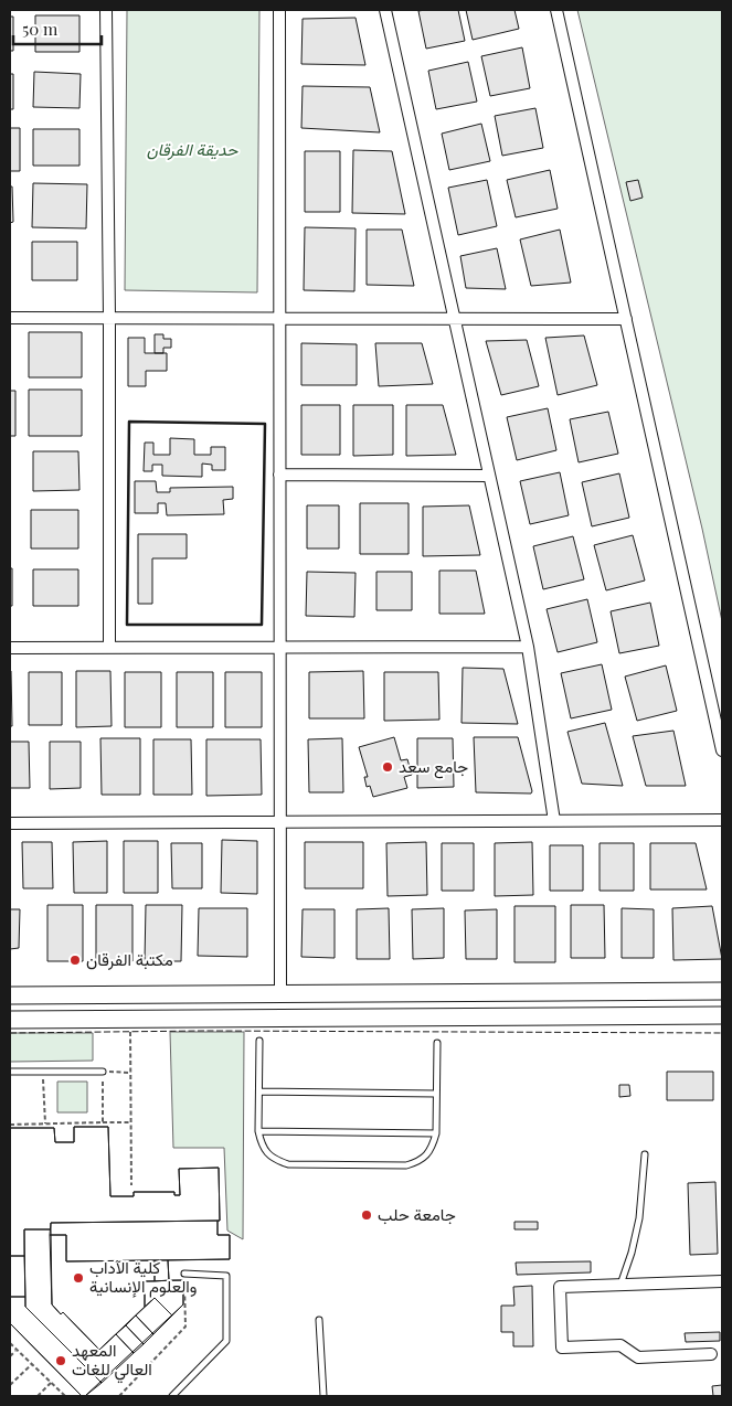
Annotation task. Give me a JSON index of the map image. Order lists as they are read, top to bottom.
{
  "parks": ["حديقة الفرقان"],
  "places": [
    "جامع سعد",
    "مكتبة الفرقان",
    "جامعة حلب",
    "كلية الآداب والعلوم الإنسانية",
    "المعهد العالي للغات"
  ],
  "scale_bar": "50 m"
}
